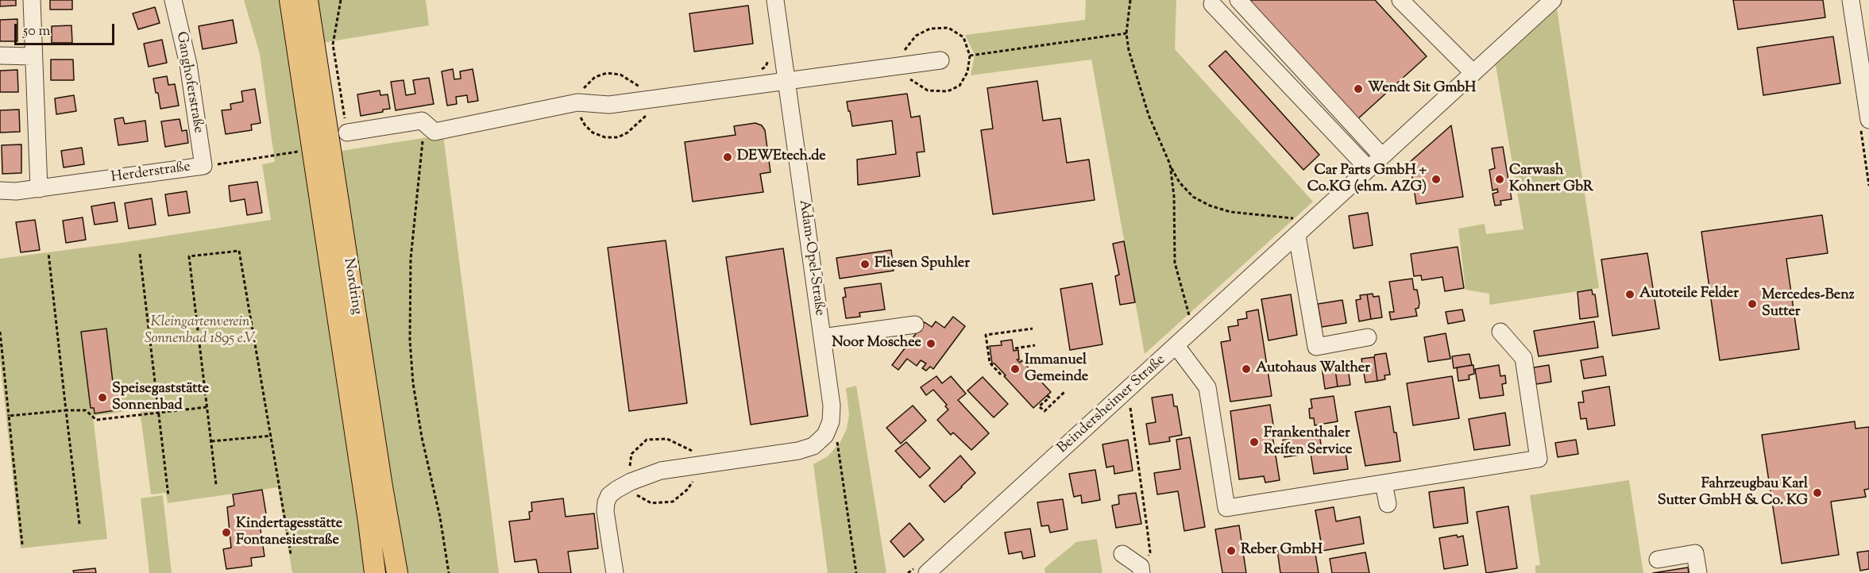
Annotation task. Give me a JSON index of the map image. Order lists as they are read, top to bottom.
{
  "streets": {
    "main road": ["Nordring"],
    "street": [
      "Ganghoferstraße",
      "Herderstraße",
      "Adam-Opel-Straße",
      "Beindersheimer Straße"
    ]
  },
  "crossings": [
    ["Ganghoferstraße", "Herderstraße"]
  ],
  "parks": ["Kleingartenverein Sonnenbad 1895 e.V."],
  "places": [
    "Wendt Sit GmbH",
    "DEWEtech.de",
    "Car Parts GmbH + Co.KG (ehm. AZG)",
    "Carwash Kohnert GbR",
    "Fliesen Spuhler",
    "Autoteile Felder",
    "Mercedes-Benz Sutter",
    "Noor Moschee",
    "Immanuel Gemeinde",
    "Autohaus Walther",
    "Speisegaststätte Sonnenbad",
    "Frankenthaler Reifen Service",
    "Fahrzeugbau Karl Sutter GmbH & Co. KG",
    "Kindertagesstätte Fontanesiestraße",
    "Reber GmbH"
  ],
  "scale_bar": "50 m"
}
